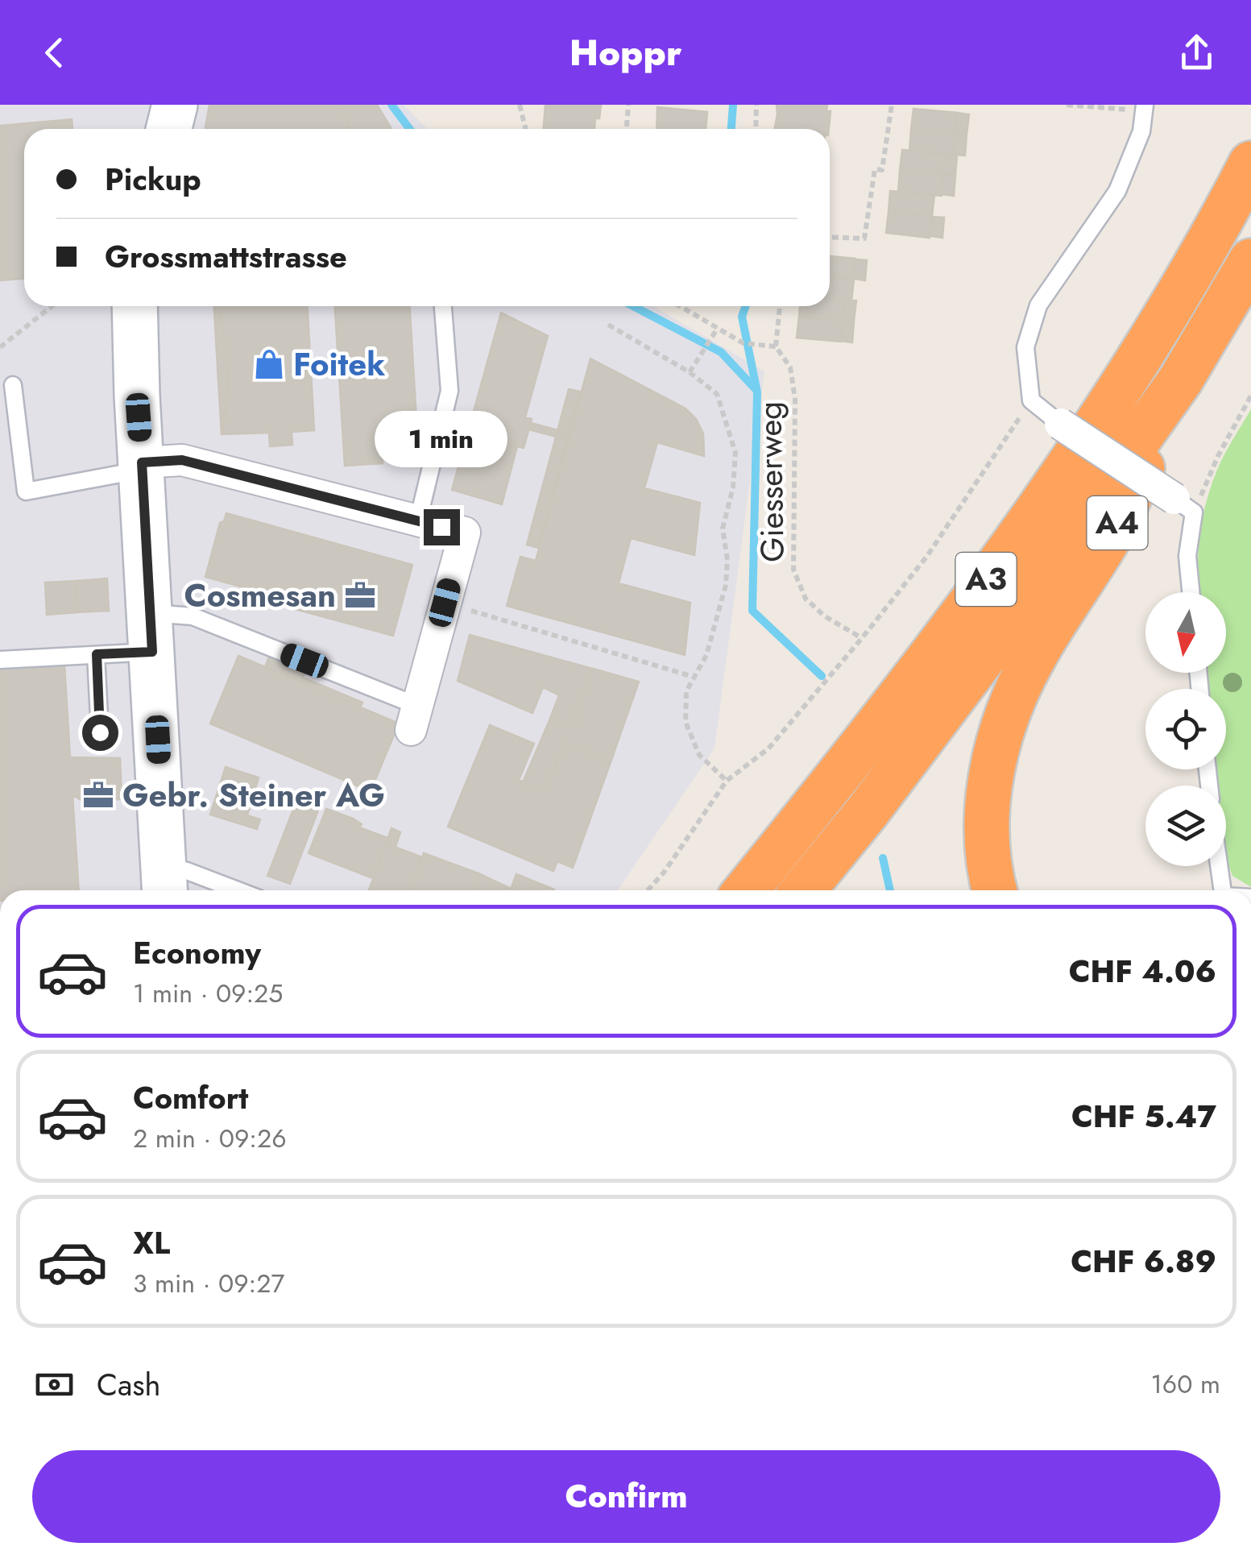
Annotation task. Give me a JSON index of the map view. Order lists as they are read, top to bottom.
{
  "streets": {
    "highway": ["A4", "A3"],
    "path": ["Giesserweg"]
  },
  "crossings": [
    ["A4", "A3"]
  ],
  "places": {
    "shop": ["Foitek"],
    "office": ["Cosmesan", "Gebr. Steiner AG"]
  },
  "north": "bottom",
  "page": {
    "header": "Hoppr",
    "banner": ["Pickup", "Grossmattstrasse"],
    "bubble": "1 min",
    "list": [
      {
        "name": "Economy",
        "note": "1 min · 09:25",
        "value": "CHF 4.06"
      },
      {
        "name": "Comfort",
        "note": "2 min · 09:26",
        "value": "CHF 5.47"
      },
      {
        "name": "XL",
        "note": "3 min · 09:27",
        "value": "CHF 6.89"
      }
    ],
    "pay": ["Cash", "160 m"],
    "buttons": "Confirm"
  }
}
